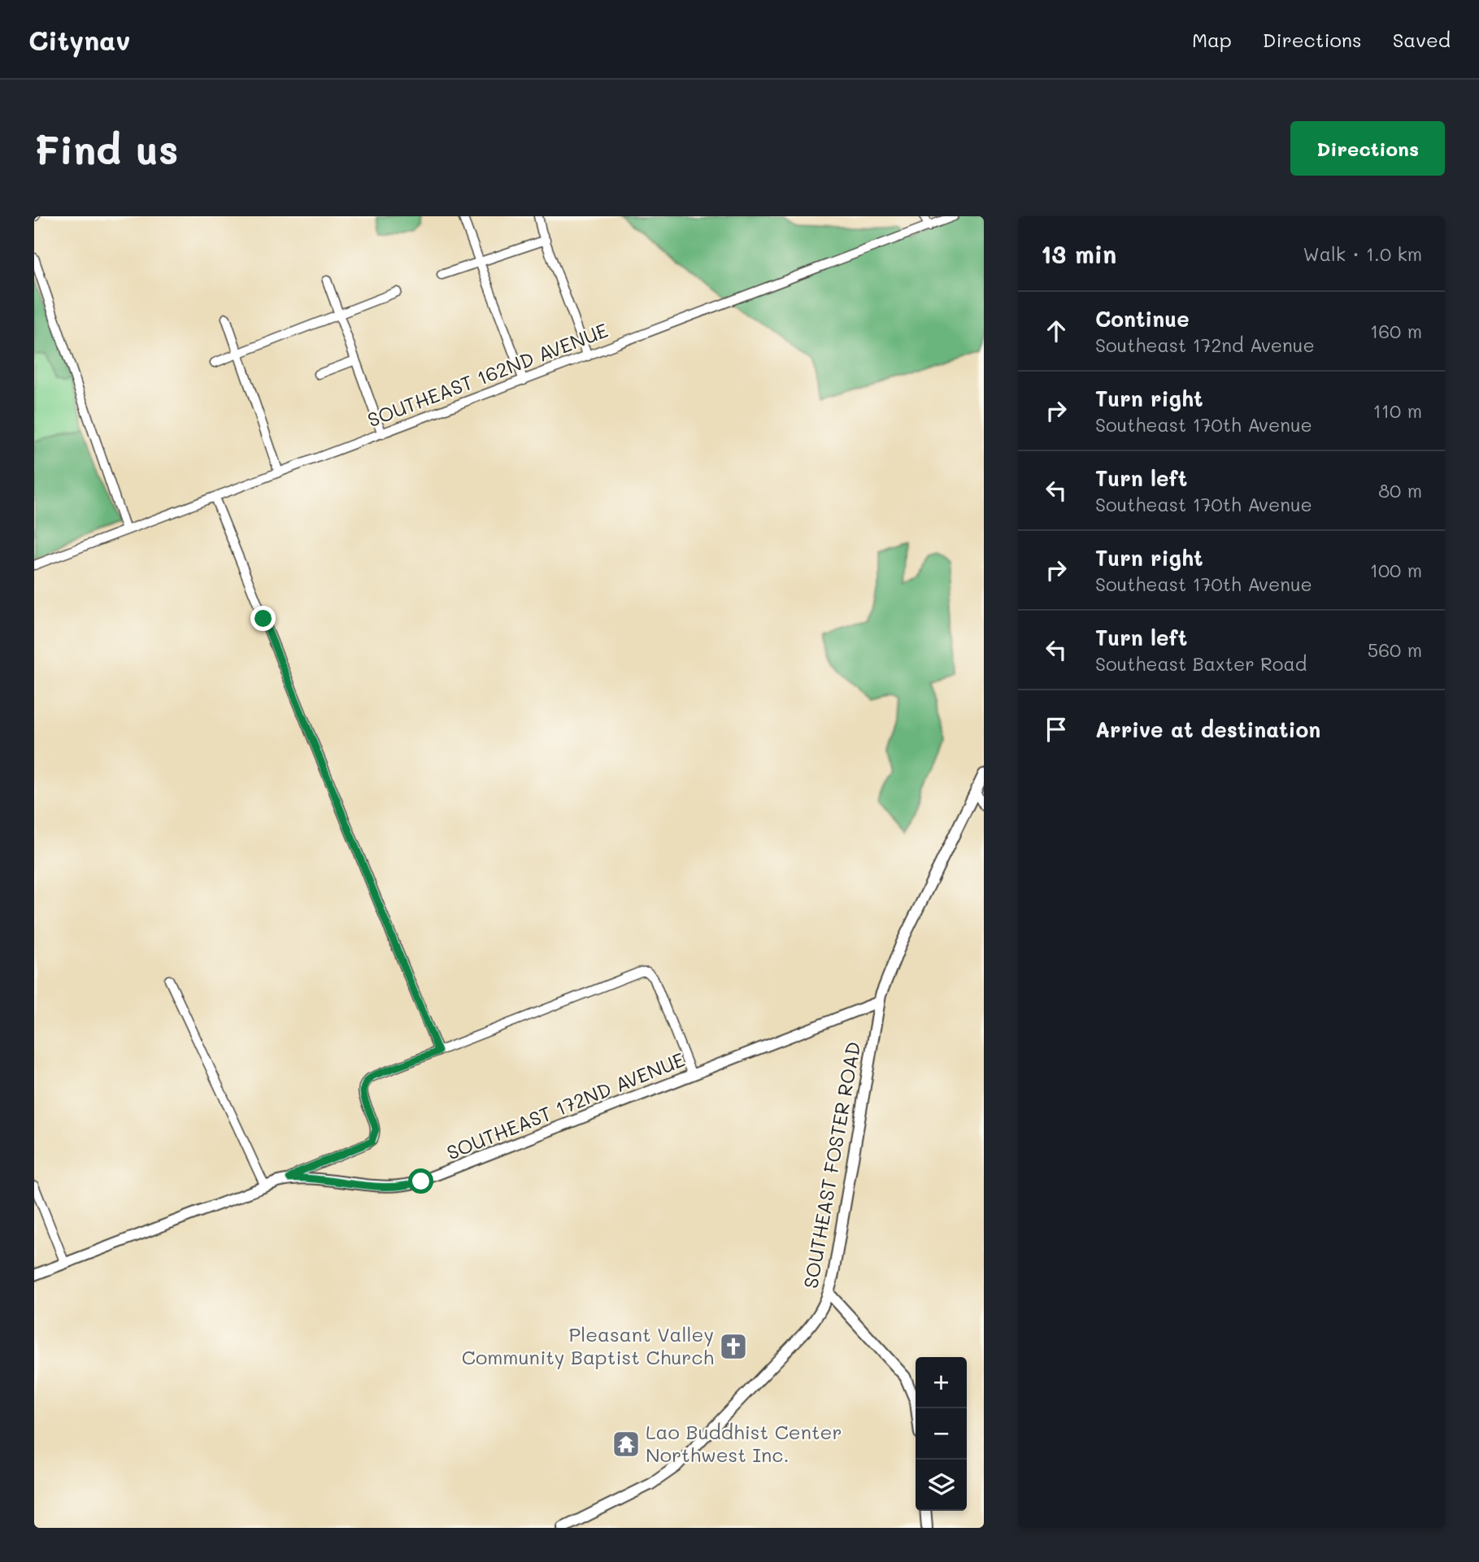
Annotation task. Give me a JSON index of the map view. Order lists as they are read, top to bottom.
{
  "streets": {
    "main road": ["SOUTHEAST 172ND AVENUE", "SOUTHEAST FOSTER ROAD"],
    "street": ["SOUTHEAST 162ND AVENUE"]
  },
  "crossings": [
    ["SOUTHEAST 172ND AVENUE", "SOUTHEAST FOSTER ROAD"]
  ],
  "places": {
    "church": ["Pleasant Valley Community Baptist Church"],
    "temple": ["Lao Buddhist Center Northwest Inc."]
  },
  "page": {
    "header": "Citynav",
    "nav": ["Map", "Directions", "Saved"],
    "buttons": "Directions",
    "title": "Find us",
    "heading": ["13 min", "Walk · 1.0 km"],
    "list": [
      ["Continue", "Southeast 172nd Avenue", "160 m"],
      ["Turn right", "Southeast 170th Avenue", "110 m"],
      ["Turn left", "Southeast 170th Avenue", "80 m"],
      ["Turn right", "Southeast 170th Avenue", "100 m"],
      ["Turn left", "Southeast Baxter Road", "560 m"],
      "Arrive at destination"
    ],
    "map_buttons": ["+", "−"]
  }
}
